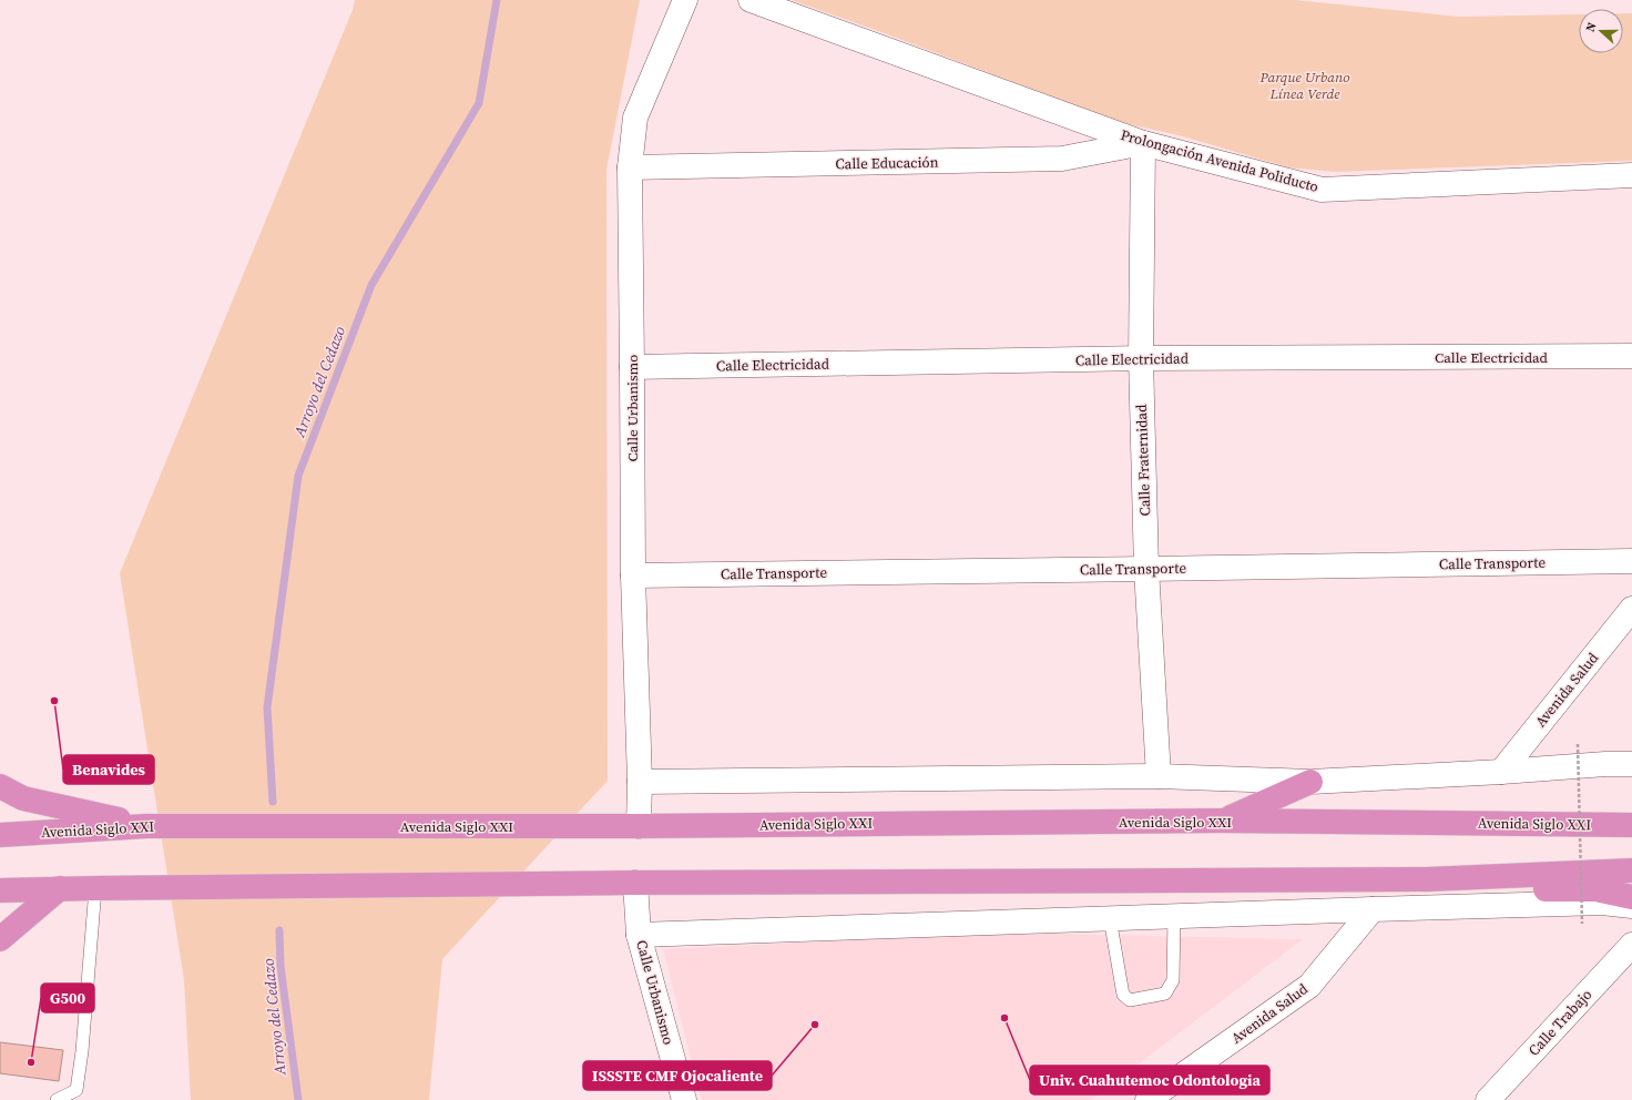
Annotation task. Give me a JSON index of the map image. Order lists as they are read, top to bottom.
{
  "streets": {
    "highway": ["Avenida Siglo XXI"],
    "street": [
      "Prolongación Avenida Poliducto",
      "Calle Educación",
      "Calle Electricidad",
      "Calle Urbanismo",
      "Calle Fraternidad",
      "Calle Transporte",
      "Avenida Salud",
      "Calle Trabajo"
    ]
  },
  "crossings": [
    ["Prolongación Avenida Poliducto", "Calle Educación"],
    ["Prolongación Avenida Poliducto", "Calle Fraternidad"],
    ["Calle Educación", "Calle Urbanismo"],
    ["Calle Educación", "Calle Fraternidad"],
    ["Calle Electricidad", "Calle Urbanismo"],
    ["Calle Electricidad", "Calle Fraternidad"],
    ["Calle Urbanismo", "Calle Transporte"],
    ["Calle Urbanismo", "Avenida Siglo XXI"],
    ["Calle Fraternidad", "Calle Transporte"]
  ],
  "water": ["Arroyo del Cedazo"],
  "parks": ["Parque Urbano Línea Verde"],
  "places": [
    "Benavides",
    "Univ. Cuahutemoc Odontologia",
    "ISSSTE CMF Ojocaliente",
    "G500"
  ],
  "north": "left"
}
